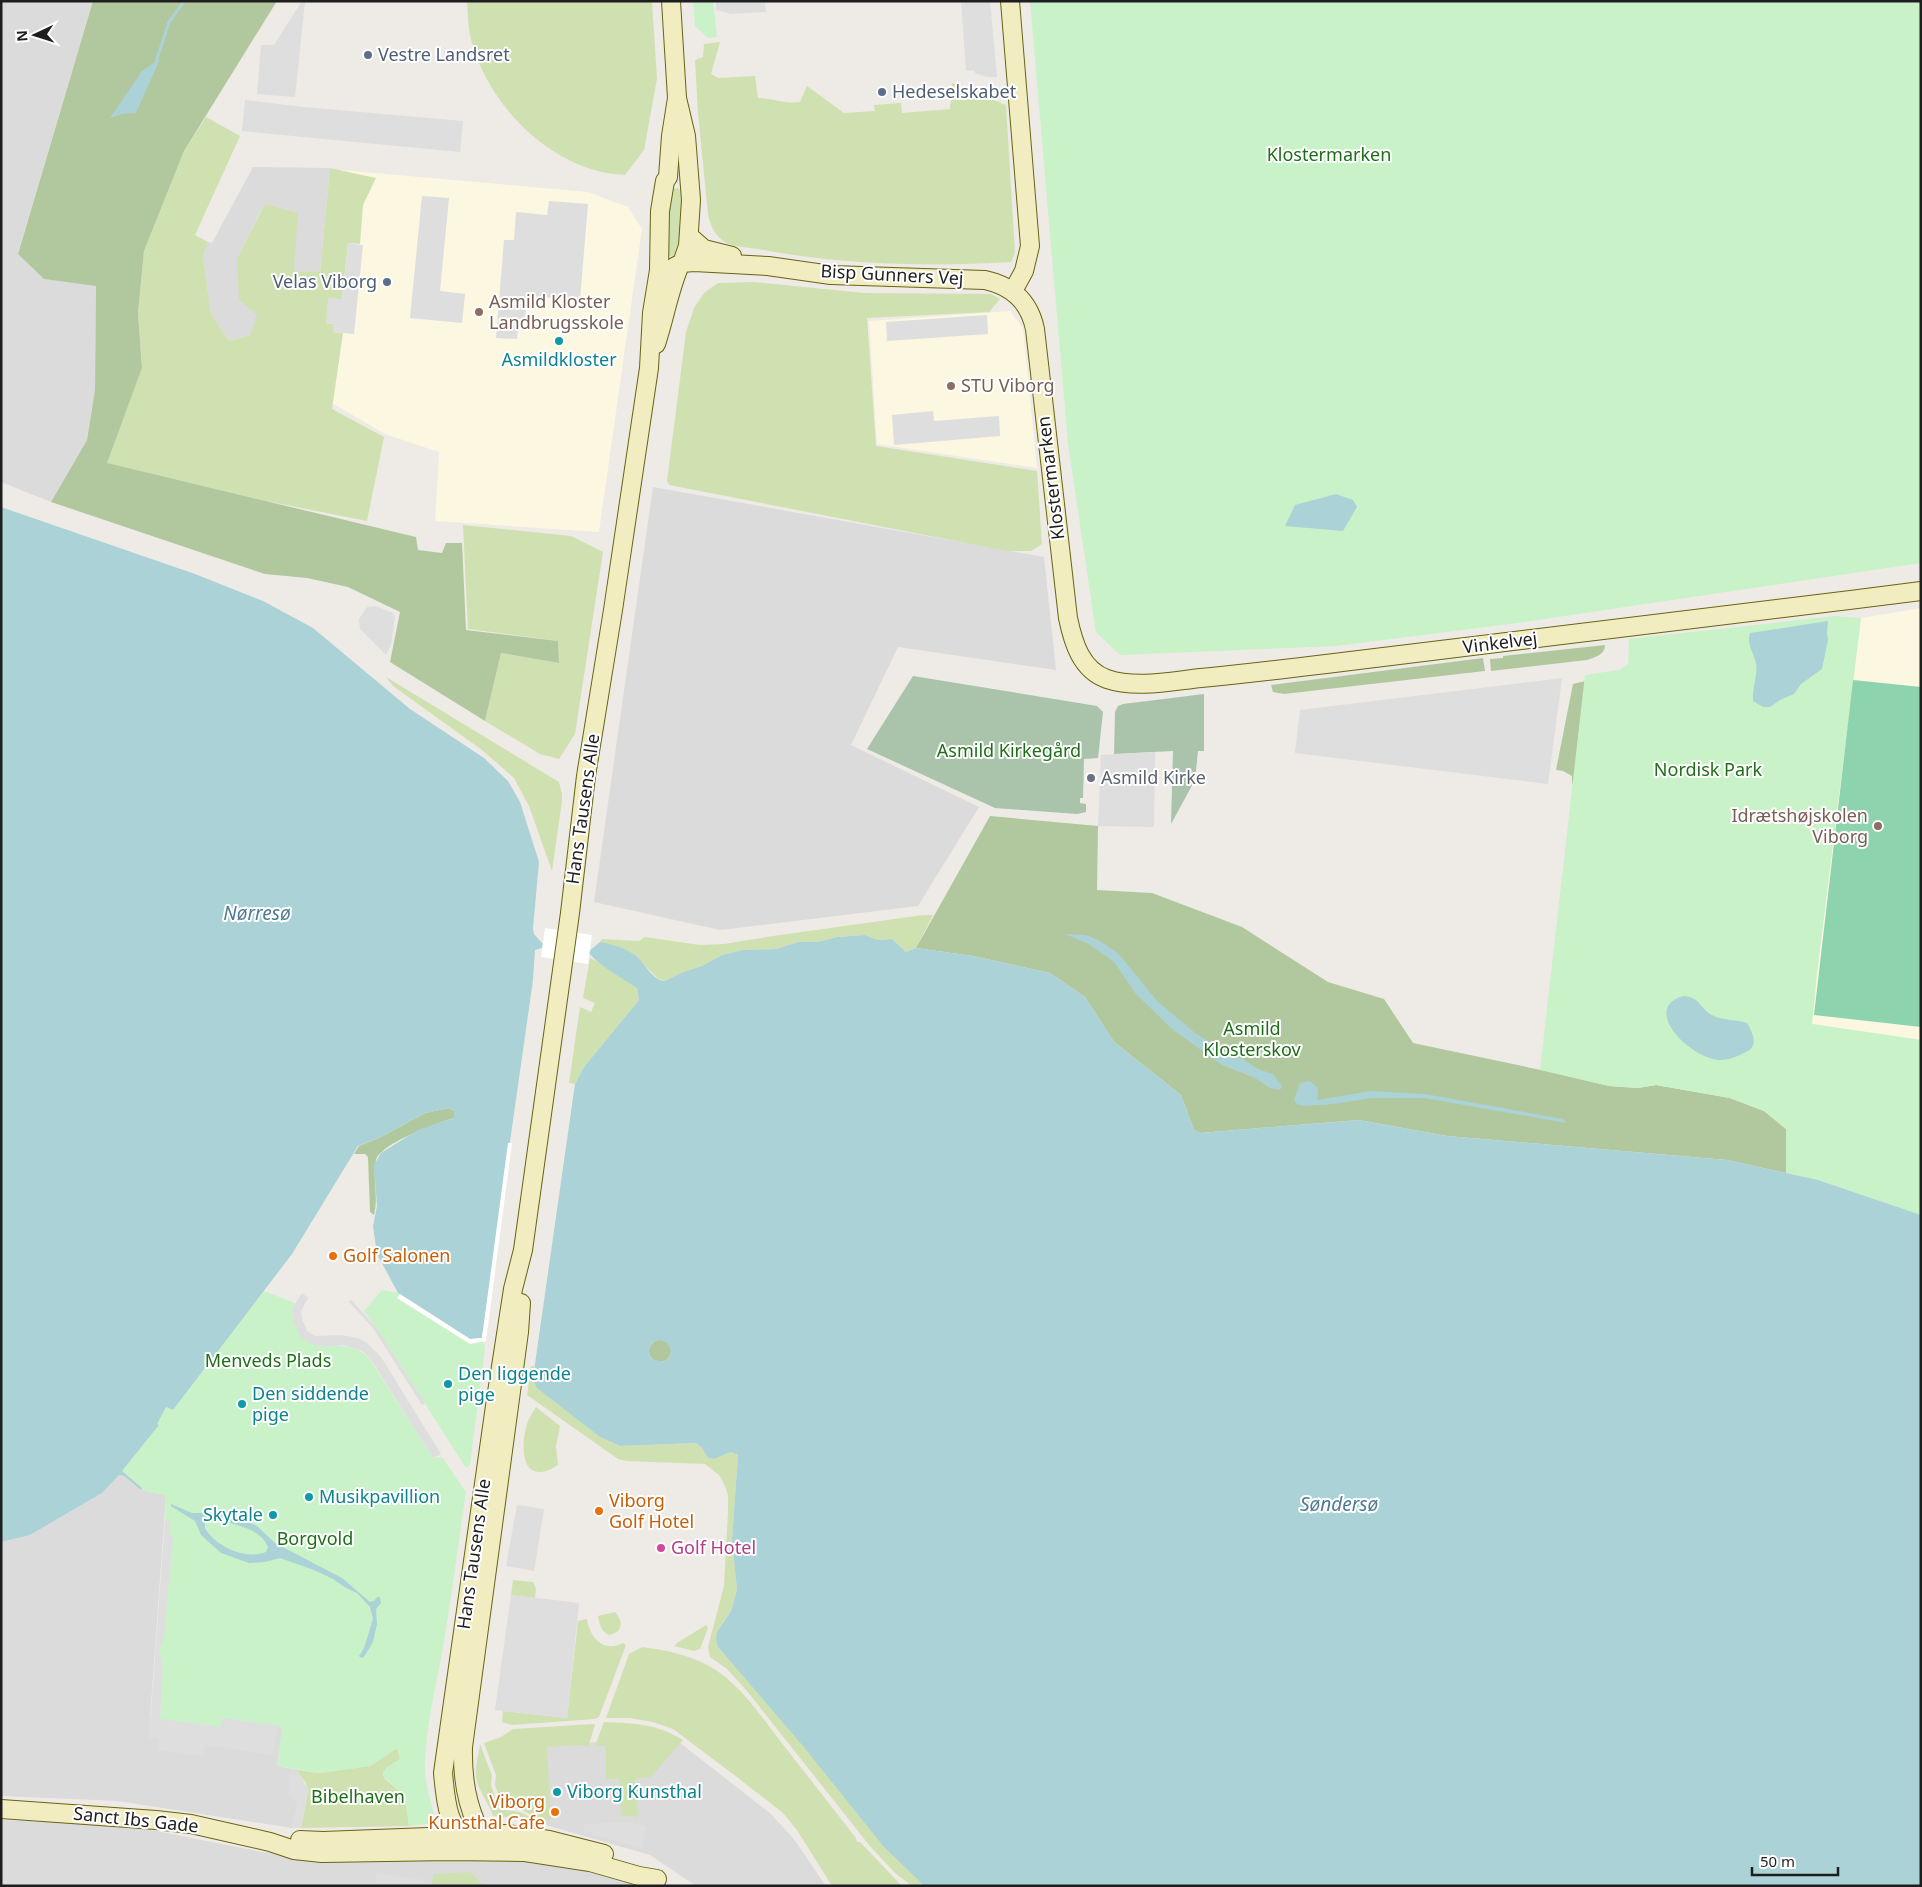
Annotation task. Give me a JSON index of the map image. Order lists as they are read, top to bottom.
{
  "streets": {
    "street": [
      "Bisp Gunners Vej",
      "Klostermarken",
      "Vinkelvej",
      "Hans Tausens Alle",
      "Sanct Ibs Gade"
    ]
  },
  "crossings": [
    ["Bisp Gunners Vej", "Klostermarken"],
    ["Bisp Gunners Vej", "Hans Tausens Alle"],
    ["Klostermarken", "Vinkelvej"],
    ["Hans Tausens Alle", "Sanct Ibs Gade"]
  ],
  "water": ["Nørresø", "Søndersø"],
  "parks": [
    "Klostermarken",
    "Asmild Kirkegård",
    "Nordisk Park",
    "Asmild Klosterskov",
    "Menveds Plads",
    "Borgvold",
    "Bibelhaven"
  ],
  "places": [
    "Vestre Landsret",
    "Hedeselskabet",
    "Velas Viborg",
    "Asmild Kloster Landbrugsskole",
    "Asmildkloster",
    "STU Viborg",
    "Asmild Kirke",
    "Idrætshøjskolen Viborg",
    "Golf Salonen",
    "Den liggende pige",
    "Den siddende pige",
    "Musikpavillion",
    "Viborg Golf Hotel",
    "Skytale",
    "Golf Hotel",
    "Viborg Kunsthal",
    "Viborg Kunsthal Cafe"
  ],
  "scale_bar": "50 m",
  "north": "left"
}
